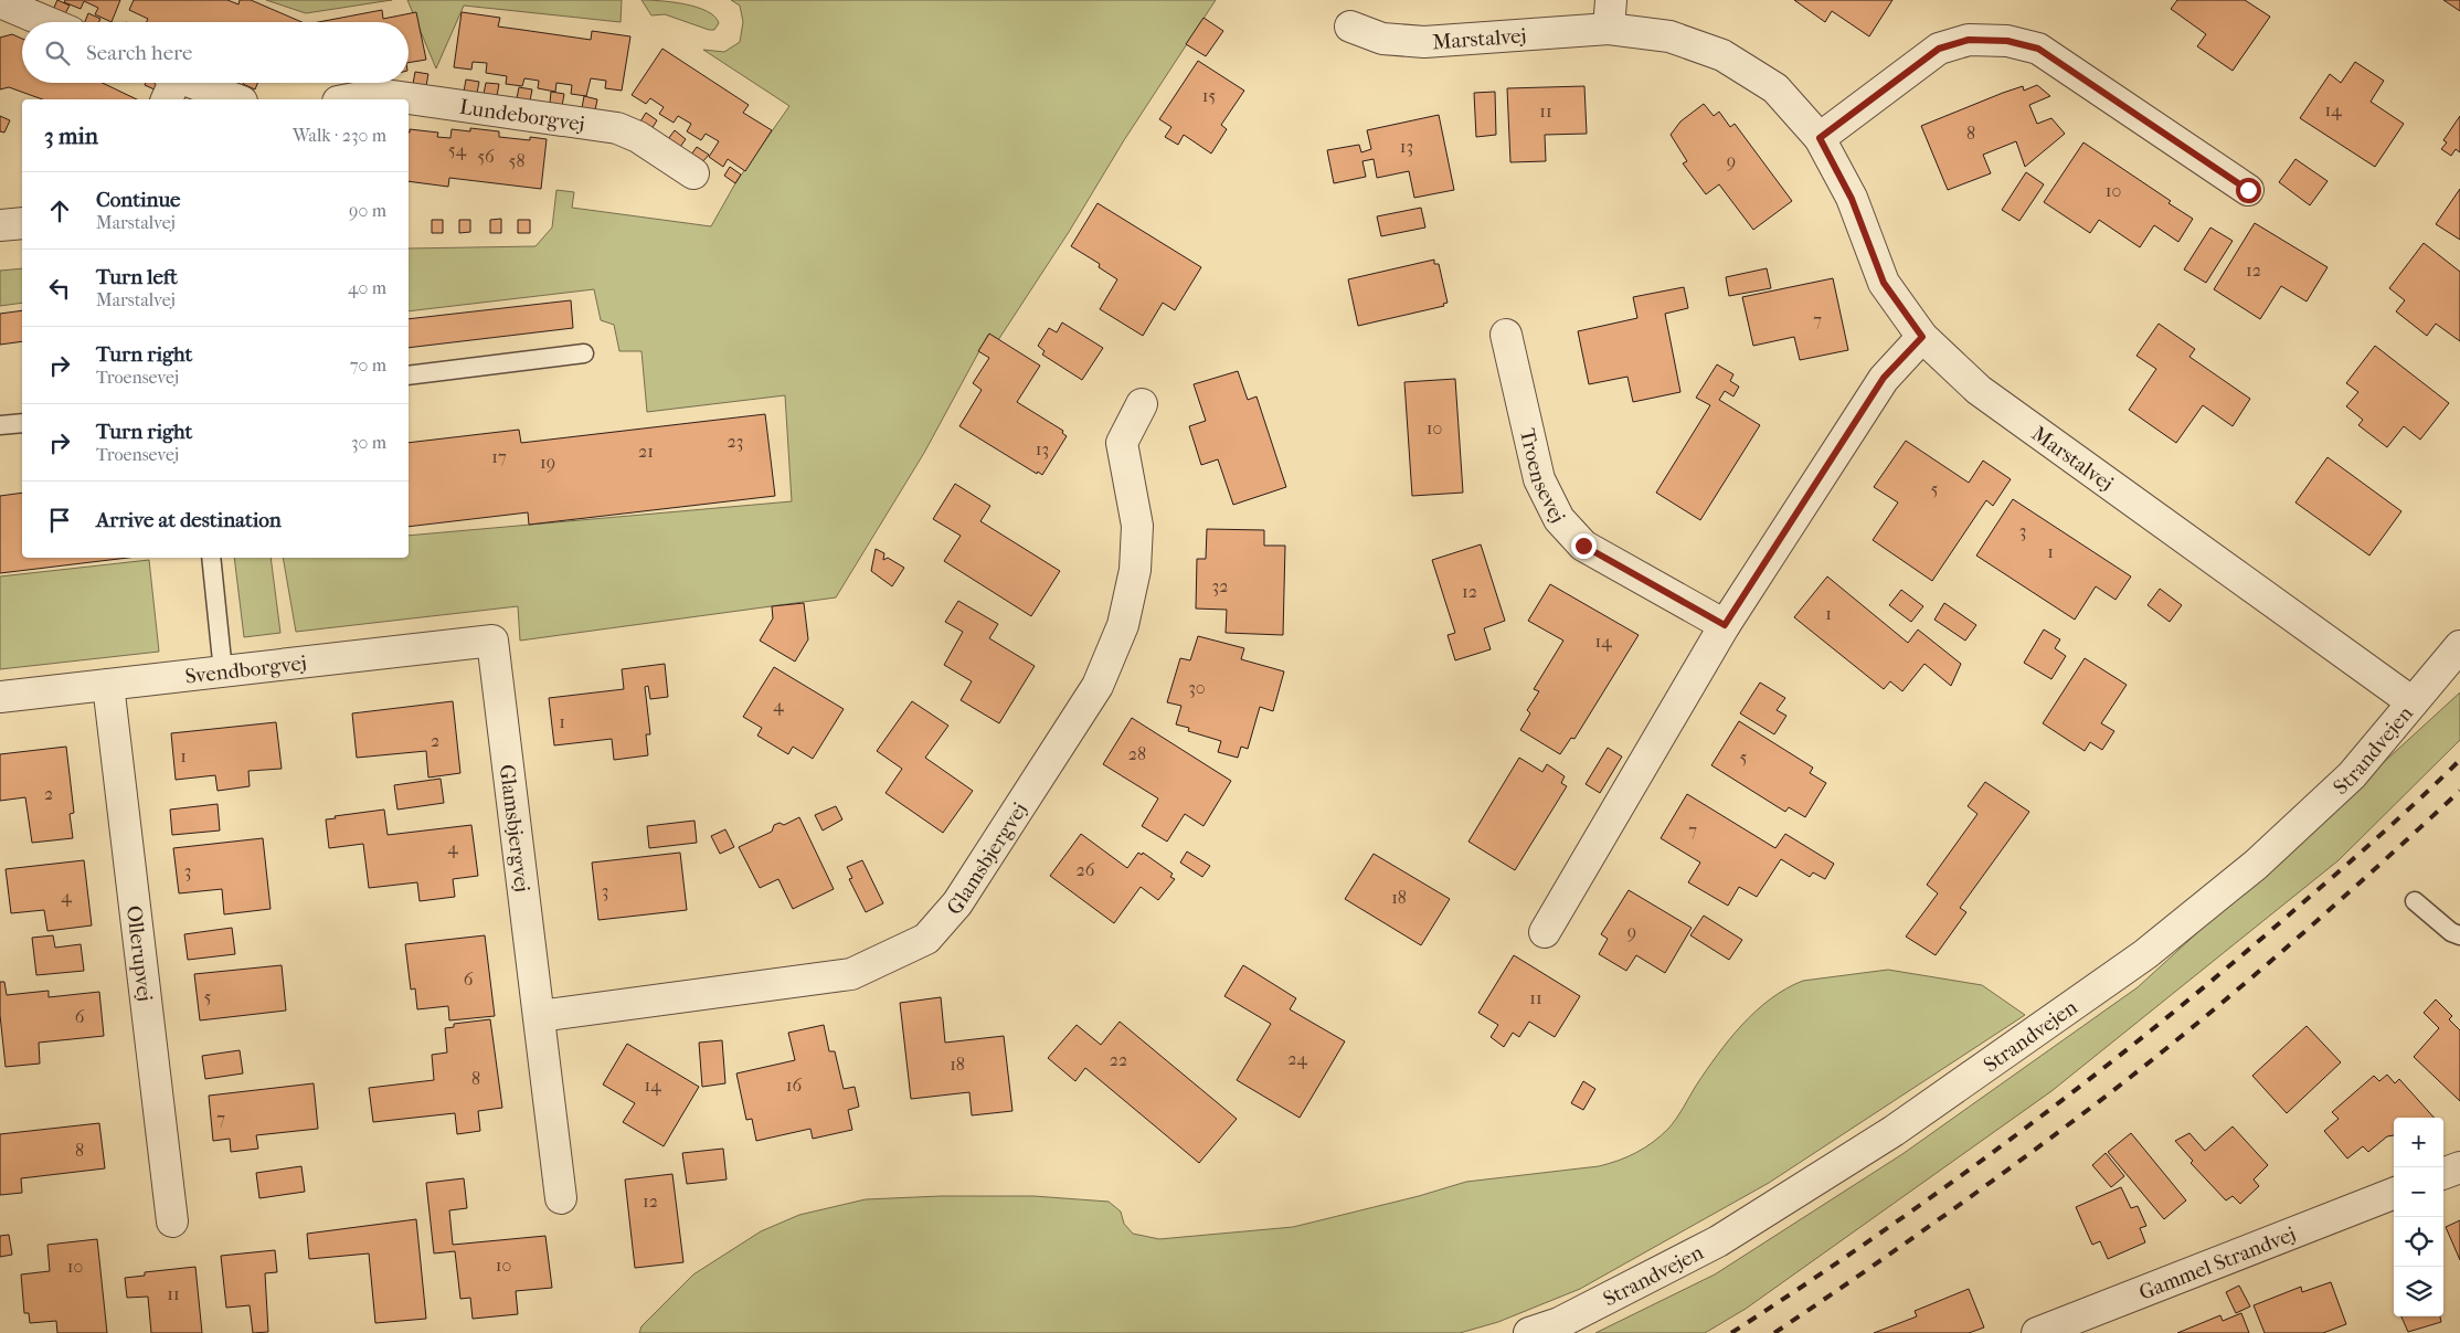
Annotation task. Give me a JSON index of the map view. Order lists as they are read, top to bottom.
{
  "streets": {
    "street": [
      "Marstalvej",
      "Lundeborgvej",
      "Troensevej",
      "Svendborgvej",
      "Strandvejen",
      "Glamsbjergvej",
      "Ollerupvej",
      "Gammel Strandvej"
    ]
  },
  "crossings": [
    ["Marstalvej", "Strandvejen"],
    ["Svendborgvej", "Glamsbjergvej"],
    ["Svendborgvej", "Ollerupvej"]
  ],
  "house_numbers": [
    "15",
    "14",
    "11",
    "8",
    "13",
    "54",
    "56",
    "58",
    "9",
    "10",
    "12",
    "7",
    "10",
    "23",
    "13",
    "21",
    "17",
    "19",
    "5",
    "3",
    "1",
    "32",
    "12",
    "1",
    "14",
    "30",
    "4",
    "1",
    "2",
    "28",
    "1",
    "5",
    "2",
    "7",
    "4",
    "26",
    "3",
    "3",
    "4",
    "18",
    "9",
    "6",
    "5",
    "11",
    "6",
    "24",
    "22",
    "18",
    "8",
    "14",
    "16",
    "7",
    "8",
    "12",
    "10",
    "10",
    "11"
  ],
  "page": {
    "search": "Search here",
    "heading": ["3 min", "Walk · 230 m"],
    "list": [
      ["Continue", "Marstalvej", "90 m"],
      ["Turn left", "Marstalvej", "40 m"],
      ["Turn right", "Troensevej", "70 m"],
      ["Turn right", "Troensevej", "30 m"],
      "Arrive at destination"
    ],
    "map_buttons": ["+", "−"]
  }
}
